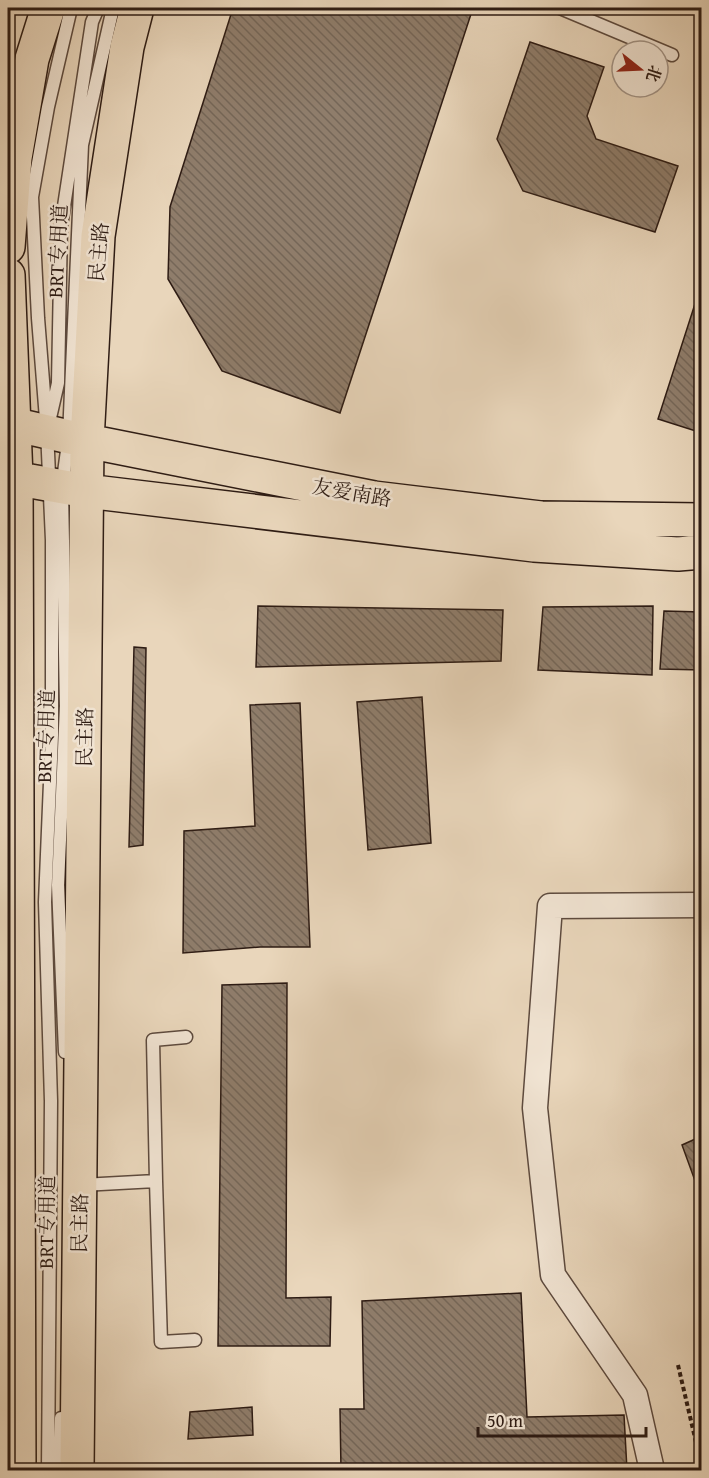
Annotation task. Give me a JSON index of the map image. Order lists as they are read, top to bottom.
{
  "streets": {
    "main road": ["民主路", "友爱南路"],
    "lane": ["BRT专用道"]
  },
  "crossings": [
    ["BRT专用道", "民主路"],
    ["BRT专用道", "友爱南路"],
    ["民主路", "友爱南路"]
  ],
  "scale_bar": "50 m",
  "north": "right"
}
